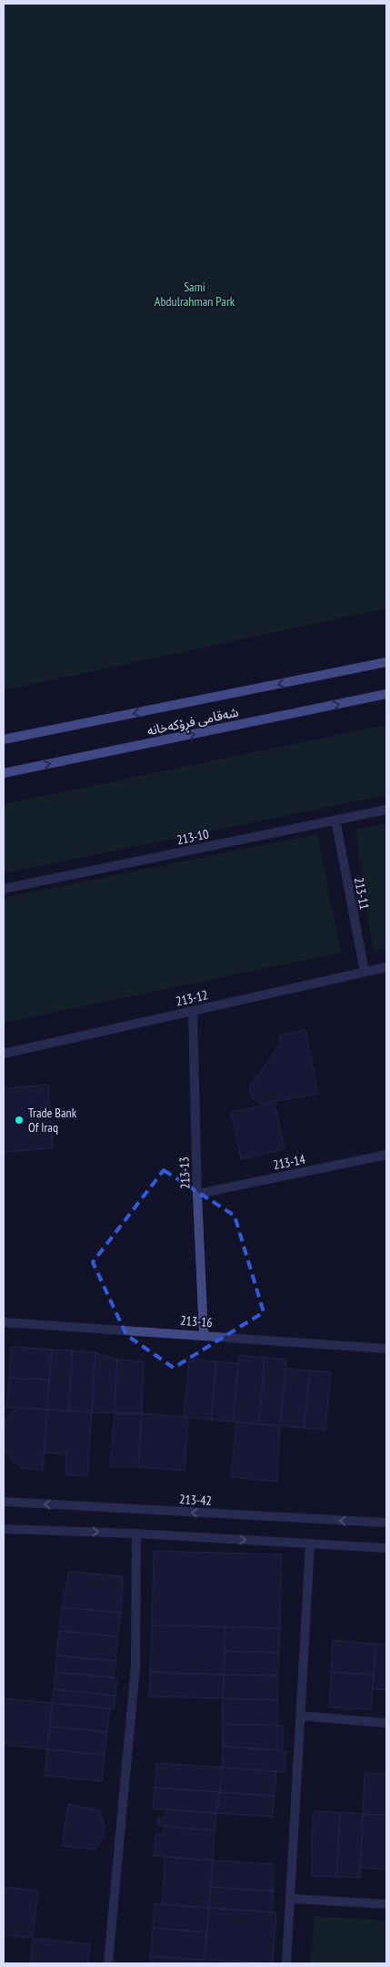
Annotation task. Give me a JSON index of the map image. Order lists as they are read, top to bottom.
{
  "streets": {
    "main road": ["شەقامی فڕۆکەخانە"],
    "street": [
      "213-10",
      "213-11",
      "213-12",
      "213-14",
      "213-13",
      "213-16",
      "213-42"
    ]
  },
  "crossings": [
    ["213-10", "213-11"],
    ["213-11", "213-12"],
    ["213-12", "213-13"],
    ["213-14", "213-13"],
    ["213-13", "213-16"]
  ],
  "parks": ["Sami Abdulrahman Park"],
  "places": ["Trade Bank Of Iraq"]
}
